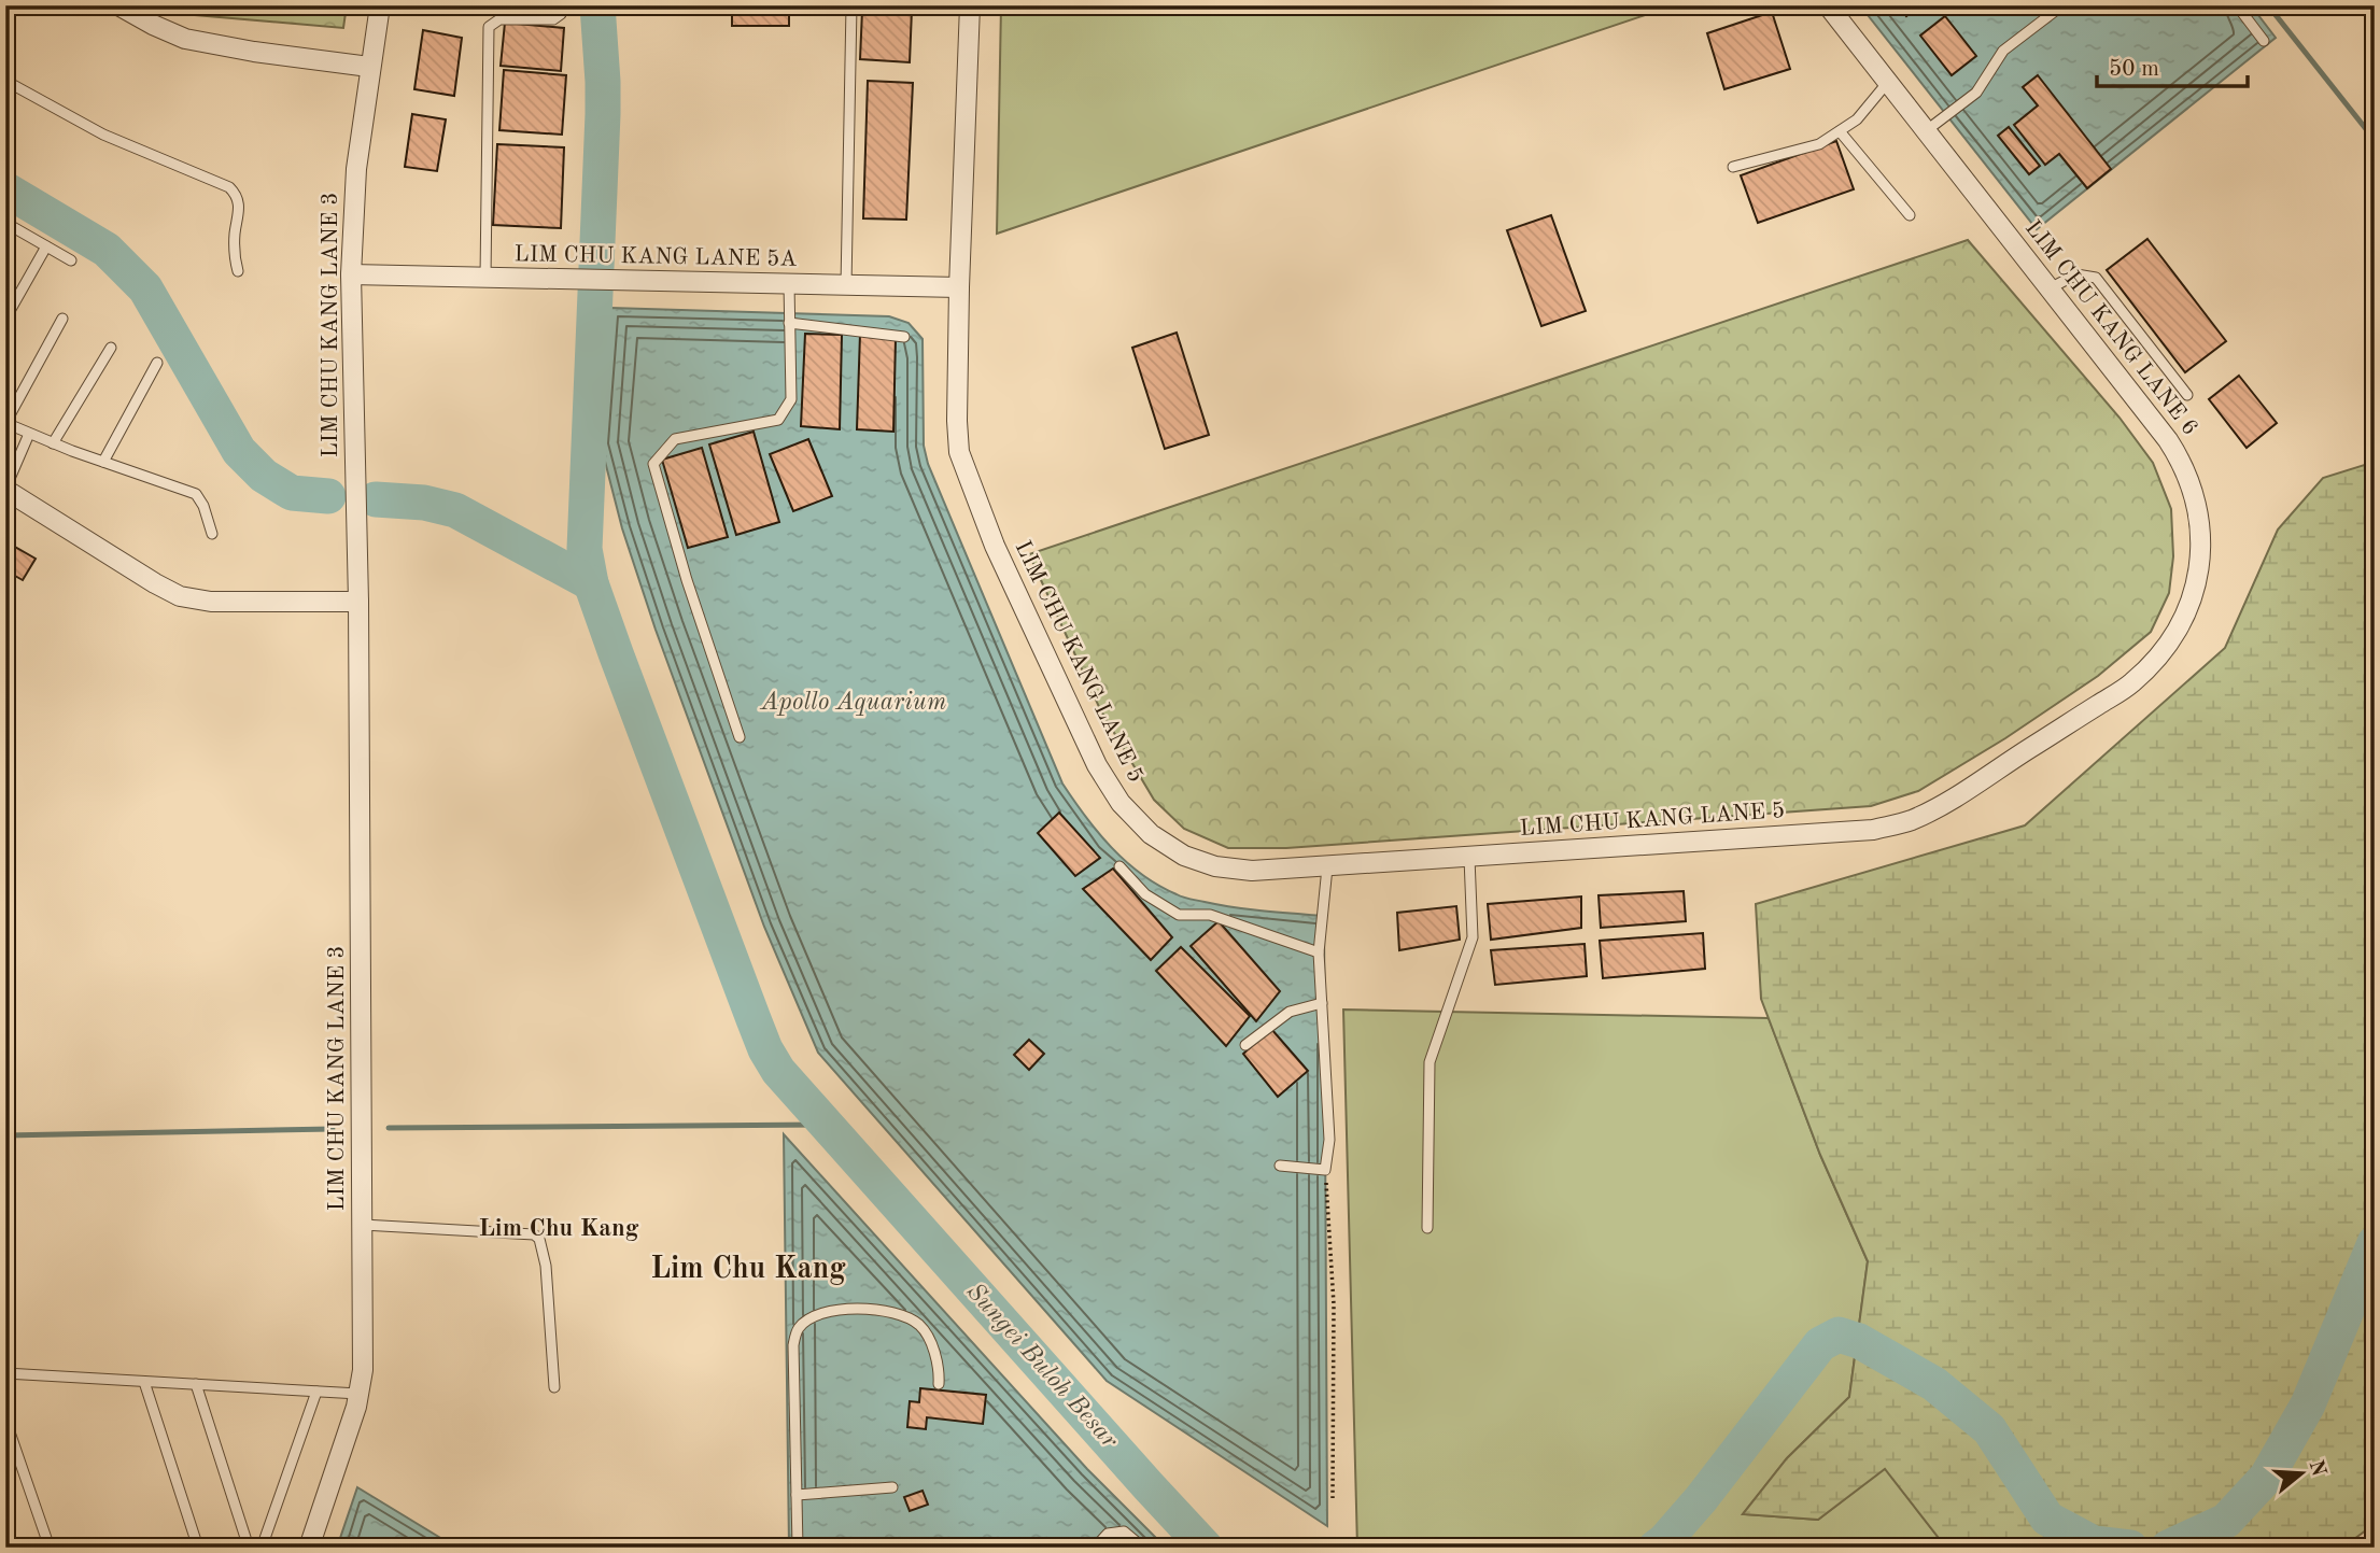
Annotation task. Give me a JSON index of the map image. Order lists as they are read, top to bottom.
{
  "streets": {
    "street": [
      "LIM CHU KANG LANE 5A",
      "LIM CHU KANG LANE 3",
      "LIM CHU KANG LANE 6",
      "LIM CHU KANG LANE 5"
    ]
  },
  "crossings": [
    ["LIM CHU KANG LANE 5A", "LIM CHU KANG LANE 3"],
    ["LIM CHU KANG LANE 5A", "LIM CHU KANG LANE 5"],
    ["LIM CHU KANG LANE 6", "LIM CHU KANG LANE 5"]
  ],
  "districts": ["Lim Chu Kang", "Lim Chu Kang"],
  "water": ["Apollo Aquarium", "Sungei Buloh Besar"],
  "scale_bar": "50 m",
  "north": "right"
}
